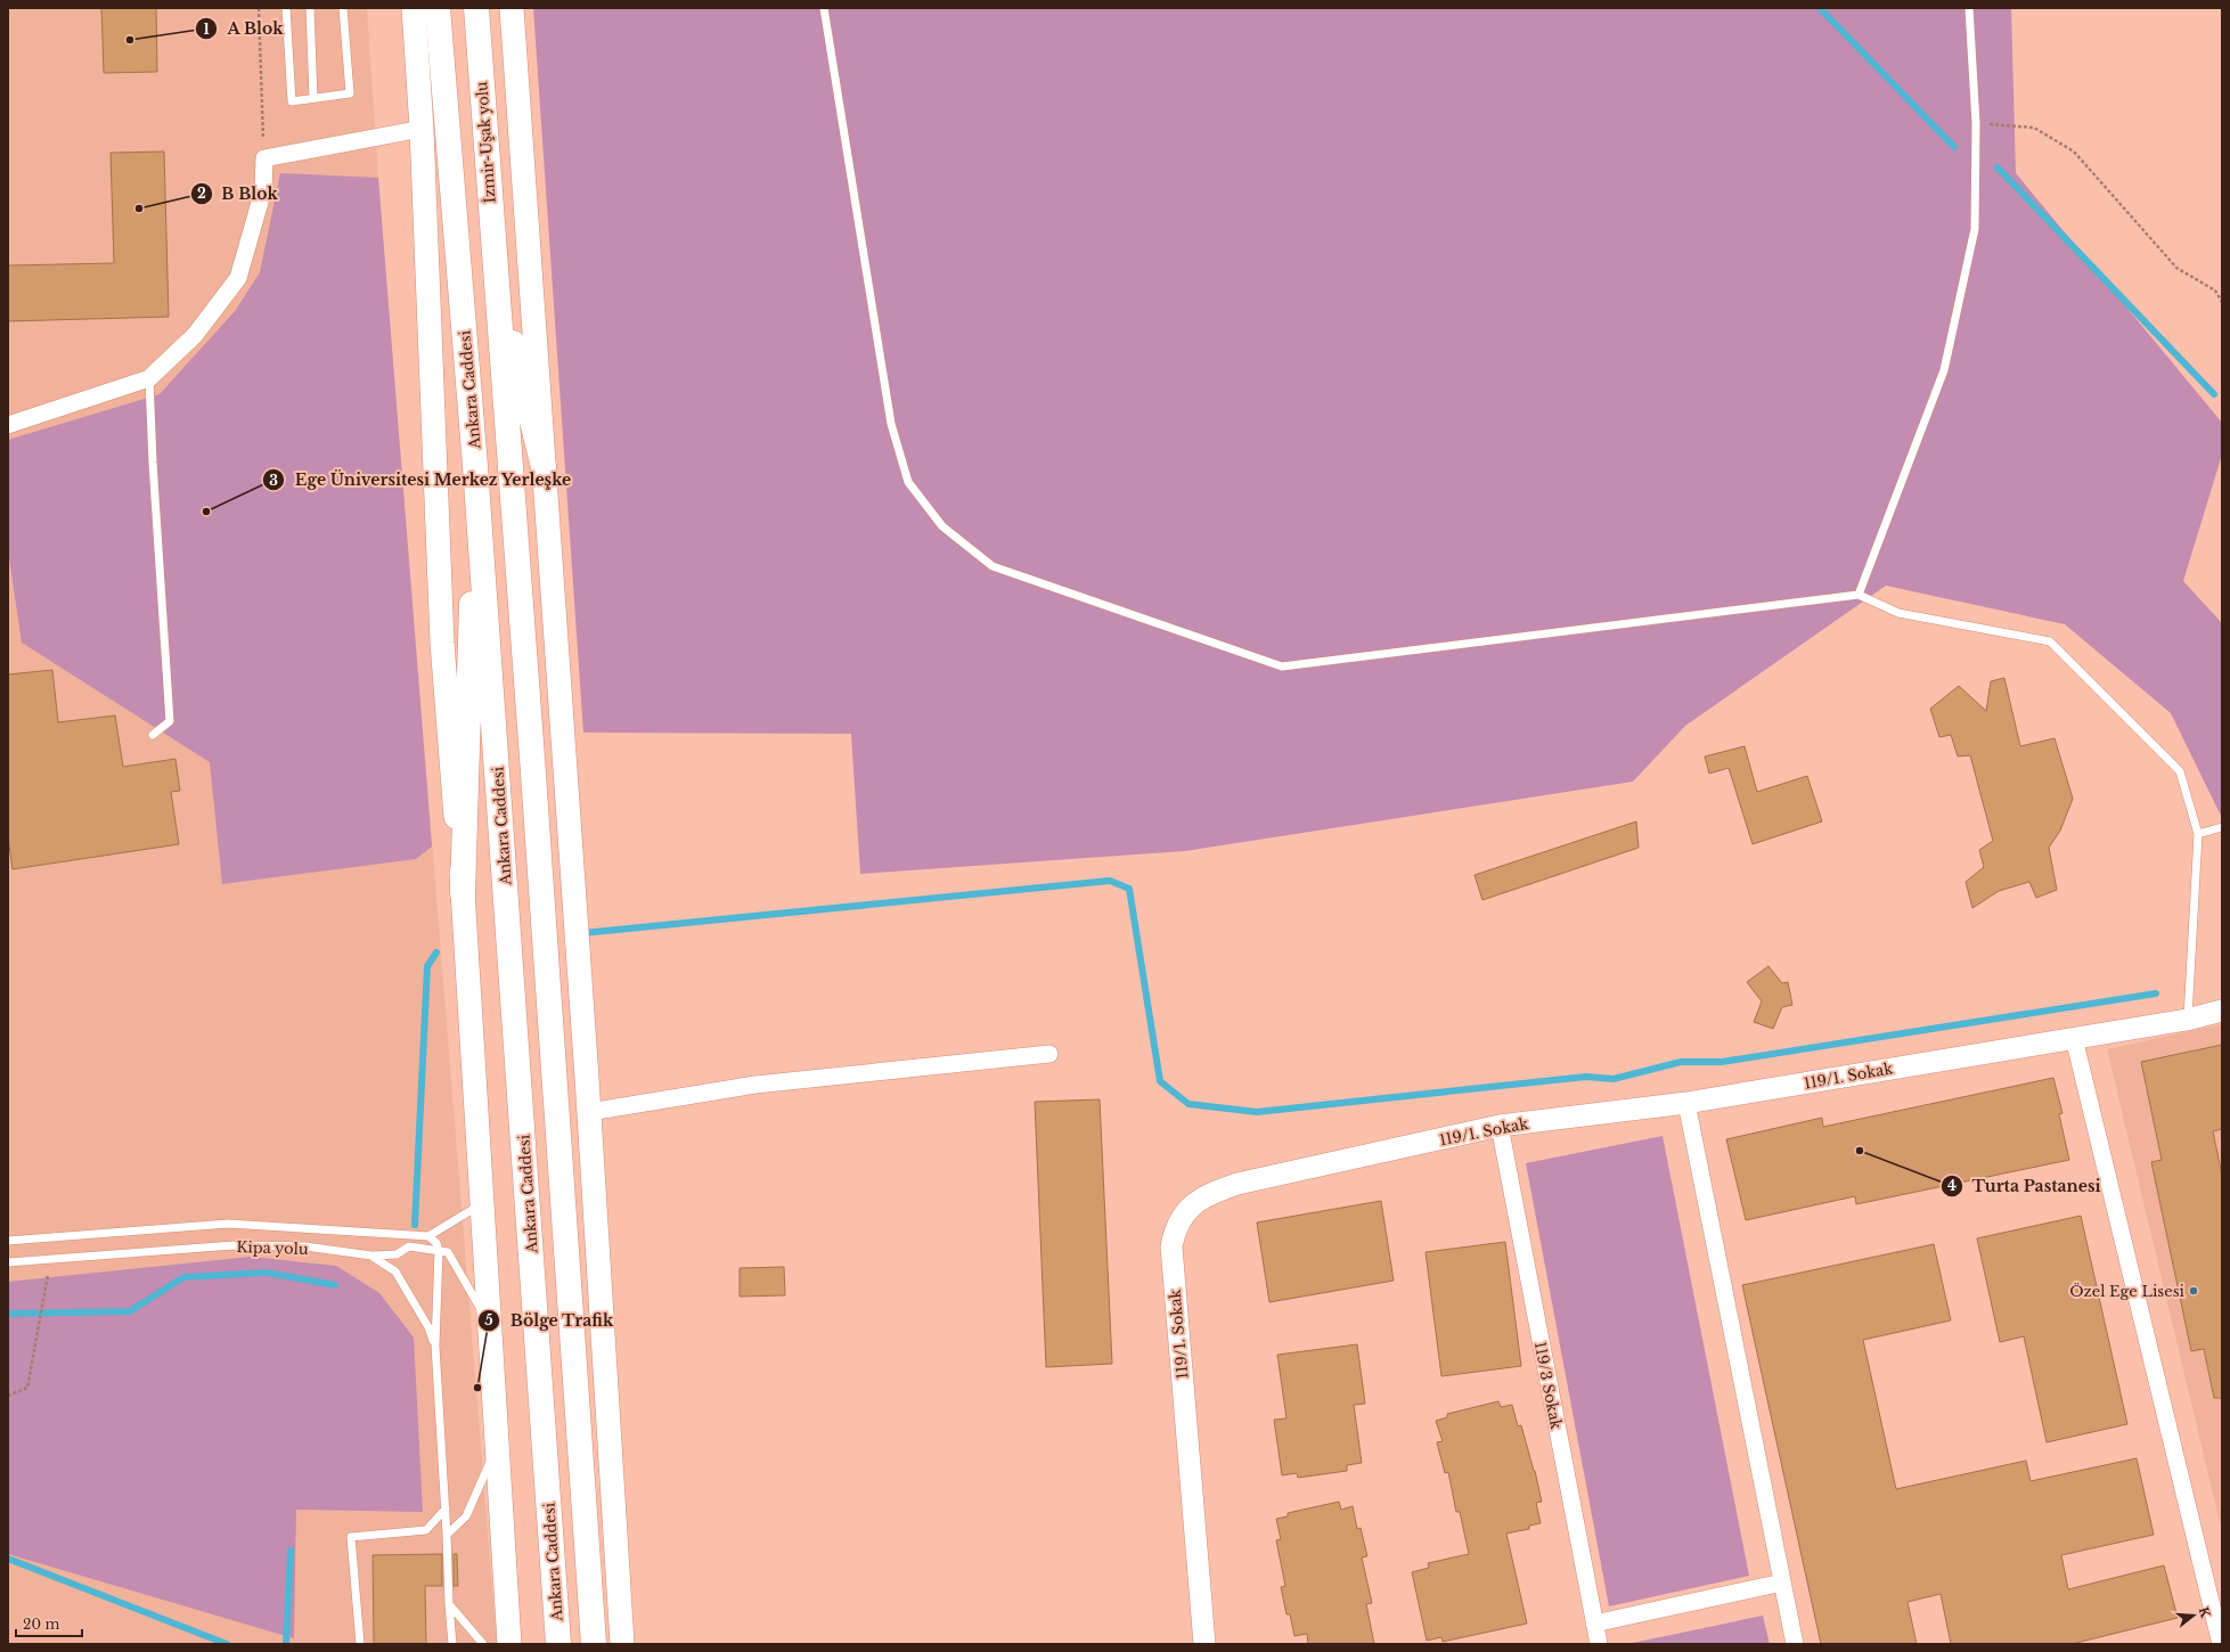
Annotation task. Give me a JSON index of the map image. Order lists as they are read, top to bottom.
{
  "streets": {
    "highway": ["İzmir-Uşak yolu", "Ankara Caddesi"],
    "street": ["119/1. Sokak", "119/3 Sokak"],
    "lane": ["Kipa yolu"]
  },
  "crossings": [
    ["119/1. Sokak", "119/3 Sokak"]
  ],
  "places": [
    "A Blok",
    "B Blok",
    "Ege Üniversitesi Merkez Yerleşke",
    "Turta Pastanesi",
    "Özel Ege Lisesi",
    "Bölge Trafik"
  ],
  "scale_bar": "20 m",
  "north": "right"
}
